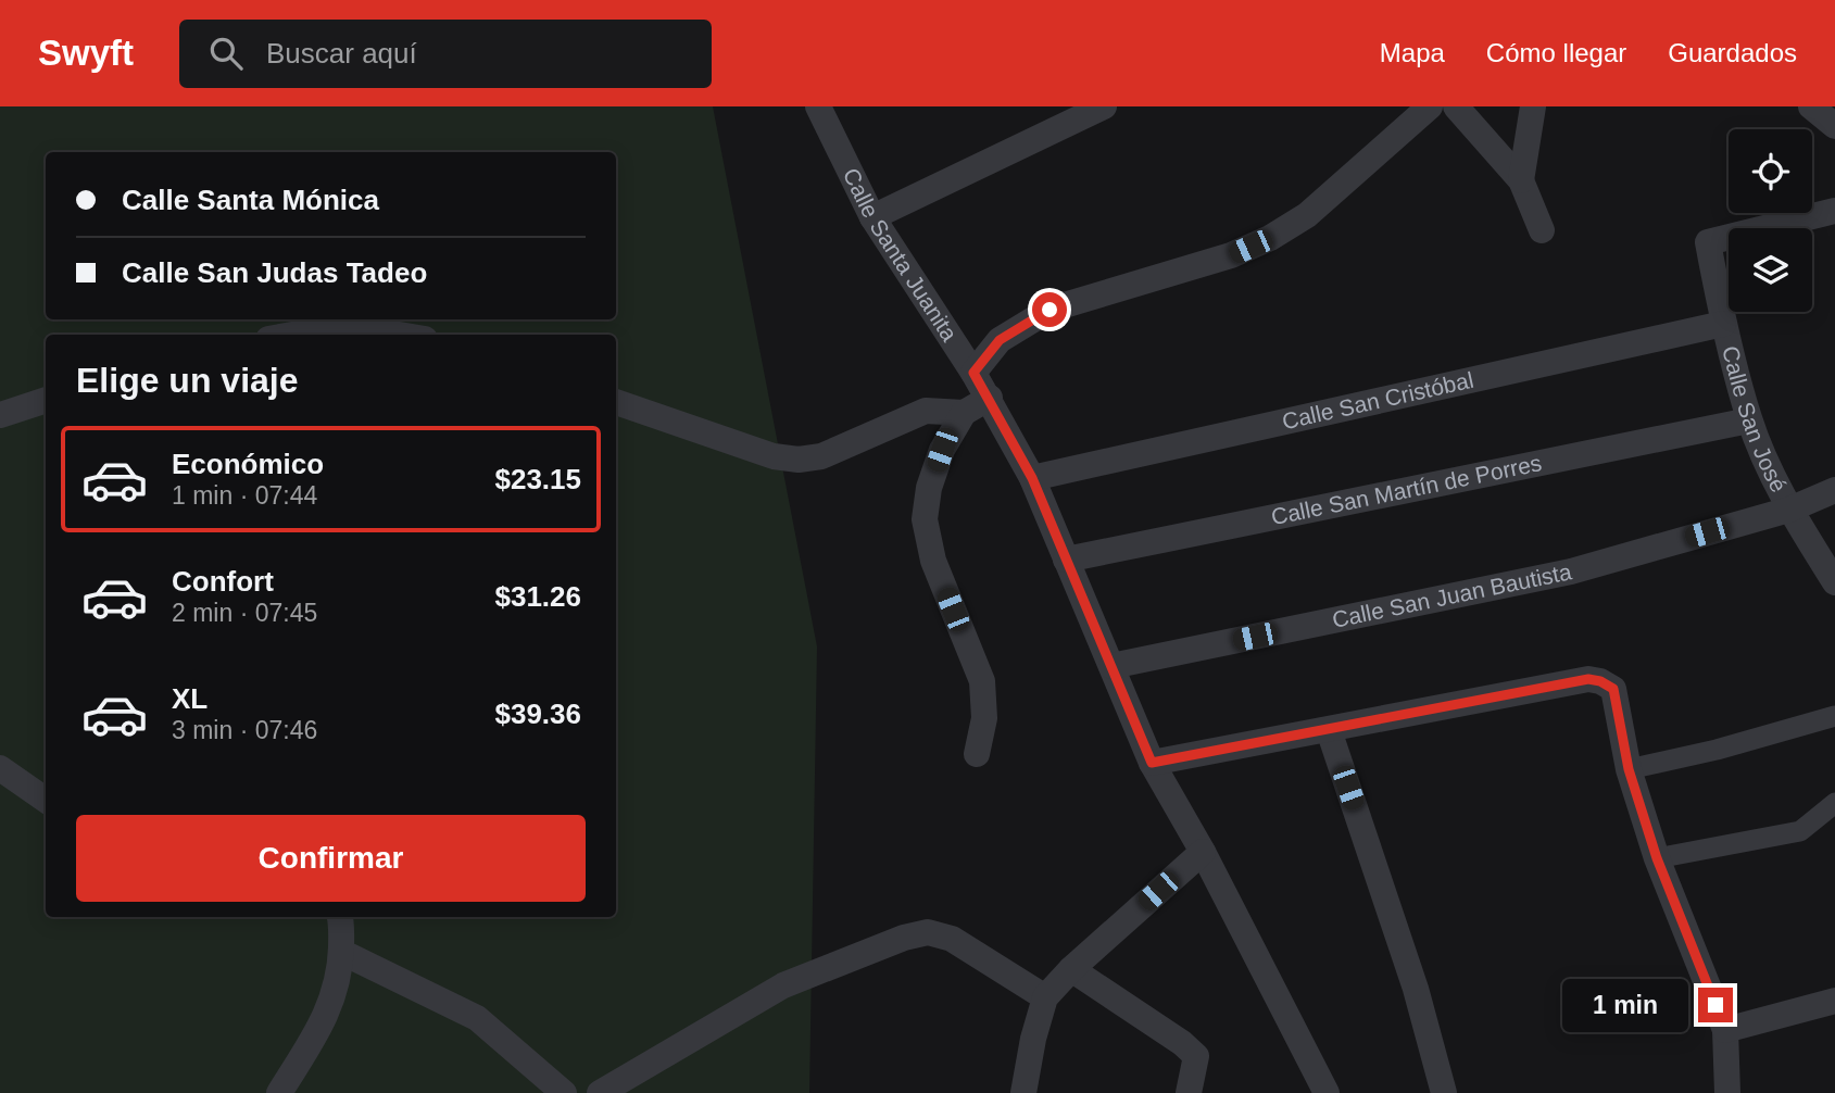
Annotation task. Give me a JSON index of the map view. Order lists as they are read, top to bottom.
{
  "streets": {
    "street": [
      "Calle Santa Juanita",
      "Calle San Cristóbal",
      "Calle San José",
      "Calle San Martín de Porres",
      "Calle San Juan Bautista"
    ]
  },
  "crossings": [
    ["Calle Santa Juanita", "Calle San Cristóbal"],
    ["Calle Santa Juanita", "Calle San Martín de Porres"],
    ["Calle Santa Juanita", "Calle San Juan Bautista"],
    ["Calle San Cristóbal", "Calle San José"],
    ["Calle San José", "Calle San Martín de Porres"],
    ["Calle San José", "Calle San Juan Bautista"]
  ],
  "page": {
    "header": "Swyft",
    "search": "Buscar aquí",
    "nav": ["Mapa", "Cómo llegar", "Guardados"],
    "banner": ["Calle Santa Mónica", "Calle San Judas Tadeo"],
    "heading": "Elige un viaje",
    "list": [
      {
        "name": "Económico",
        "note": "1 min · 07:44",
        "value": "$23.15"
      },
      {
        "name": "Confort",
        "note": "2 min · 07:45",
        "value": "$31.26"
      },
      {
        "name": "XL",
        "note": "3 min · 07:46",
        "value": "$39.36"
      }
    ],
    "buttons": "Confirmar",
    "bubble": "1 min"
  }
}
